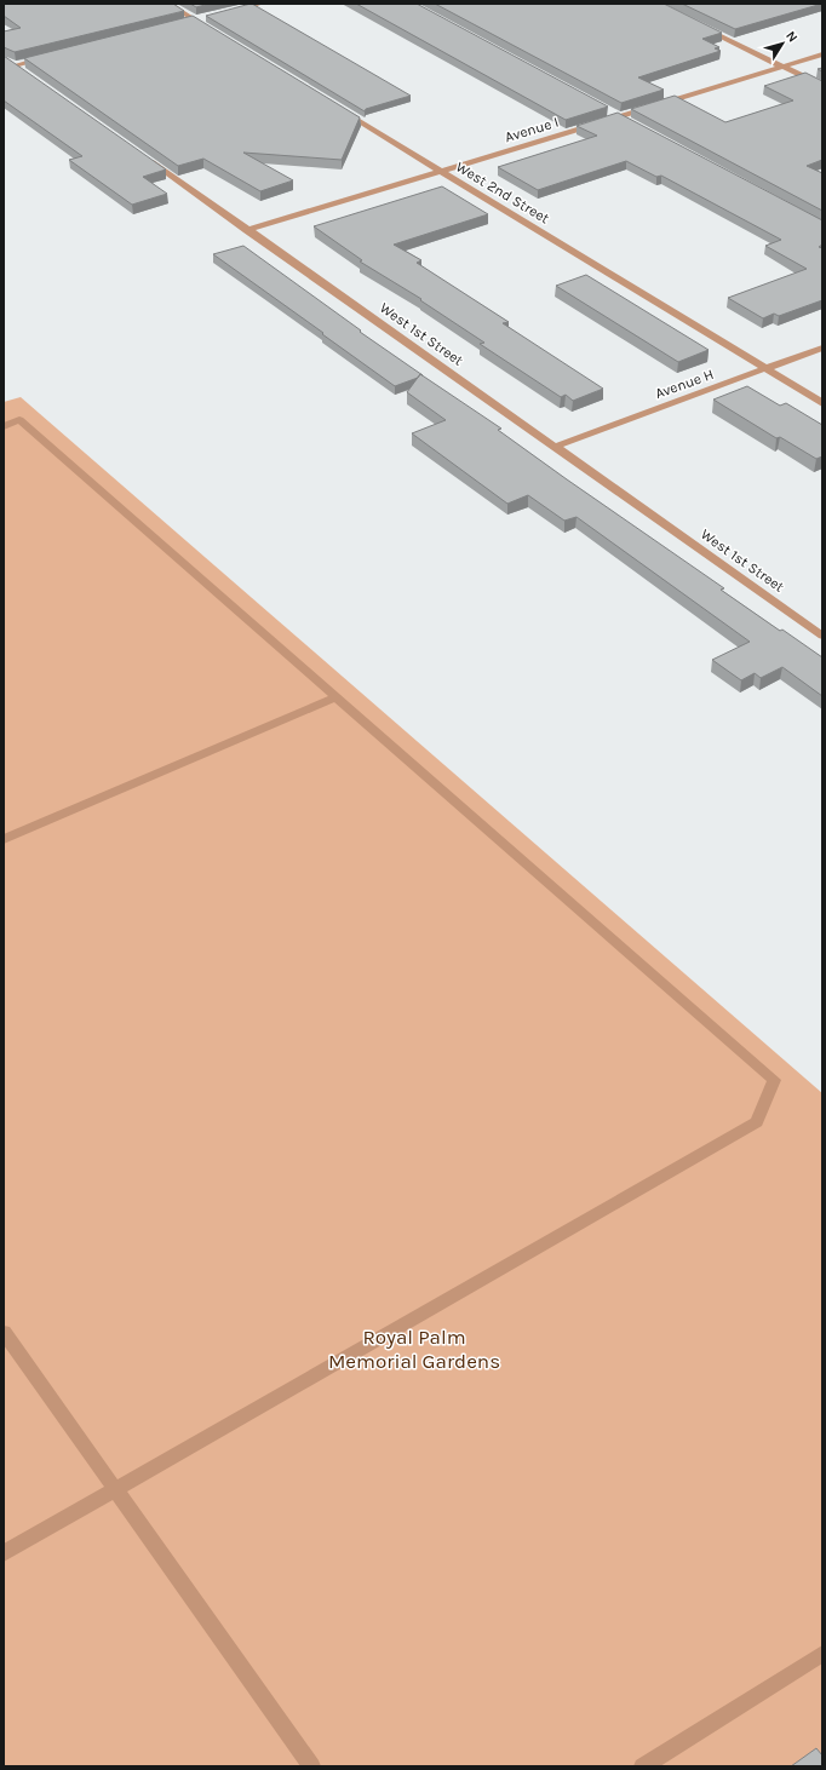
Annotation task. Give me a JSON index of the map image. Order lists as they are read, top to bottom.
{
  "streets": {
    "street": [
      "Avenue I",
      "West 2nd Street",
      "West 1st Street",
      "Avenue H"
    ]
  },
  "crossings": [
    ["Avenue I", "West 2nd Street"],
    ["Avenue I", "West 1st Street"],
    ["West 2nd Street", "Avenue H"],
    ["West 1st Street", "Avenue H"]
  ],
  "parks": ["Royal Palm Memorial Gardens"],
  "north": "top right"
}
